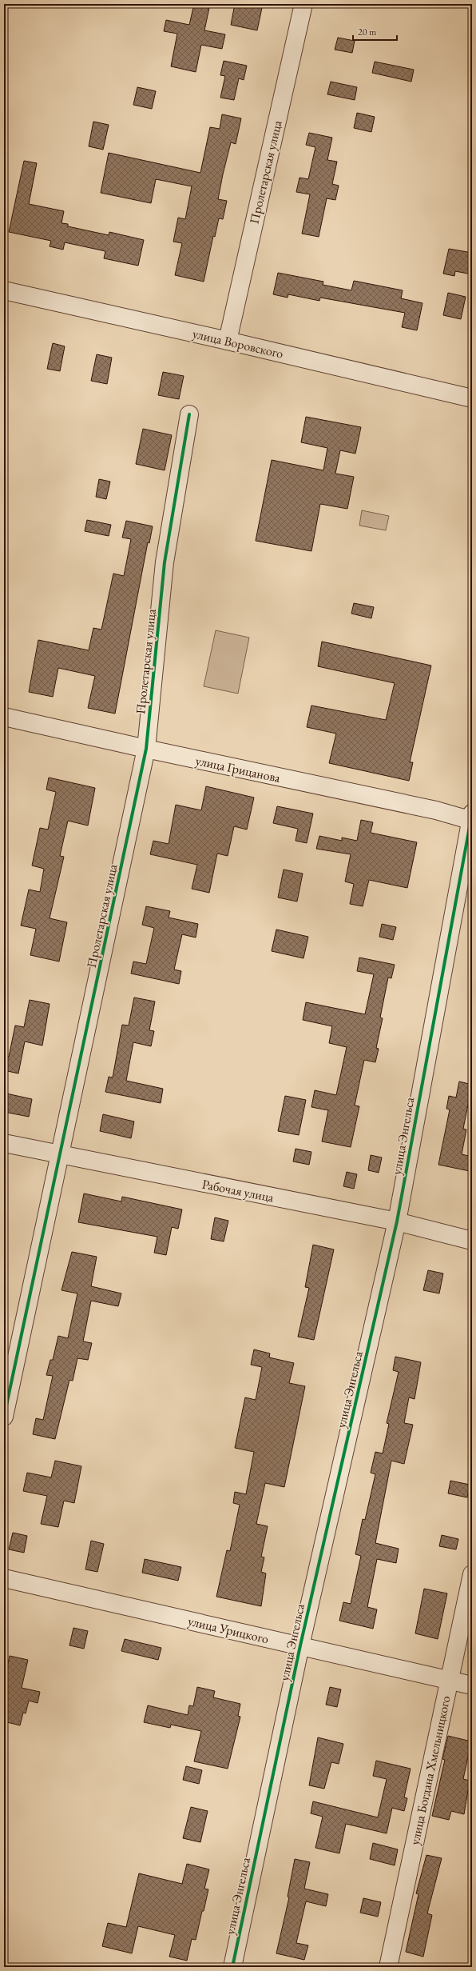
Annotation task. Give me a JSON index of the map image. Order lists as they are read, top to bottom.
{
  "streets": {
    "street": [
      "Пролетарская улица",
      "улица Воровского",
      "улица Грицанова",
      "улица Энгельса",
      "Рабочая улица",
      "улица Урицкого",
      "улица Богдана Хмельницкого"
    ]
  },
  "crossings": [
    ["Пролетарская улица", "улица Воровского"],
    ["Пролетарская улица", "улица Грицанова"],
    ["Пролетарская улица", "Рабочая улица"],
    ["улица Грицанова", "улица Энгельса"],
    ["улица Энгельса", "Рабочая улица"],
    ["улица Энгельса", "улица Урицкого"],
    ["улица Урицкого", "улица Богдана Хмельницкого"]
  ],
  "scale_bar": "20 m"
}
